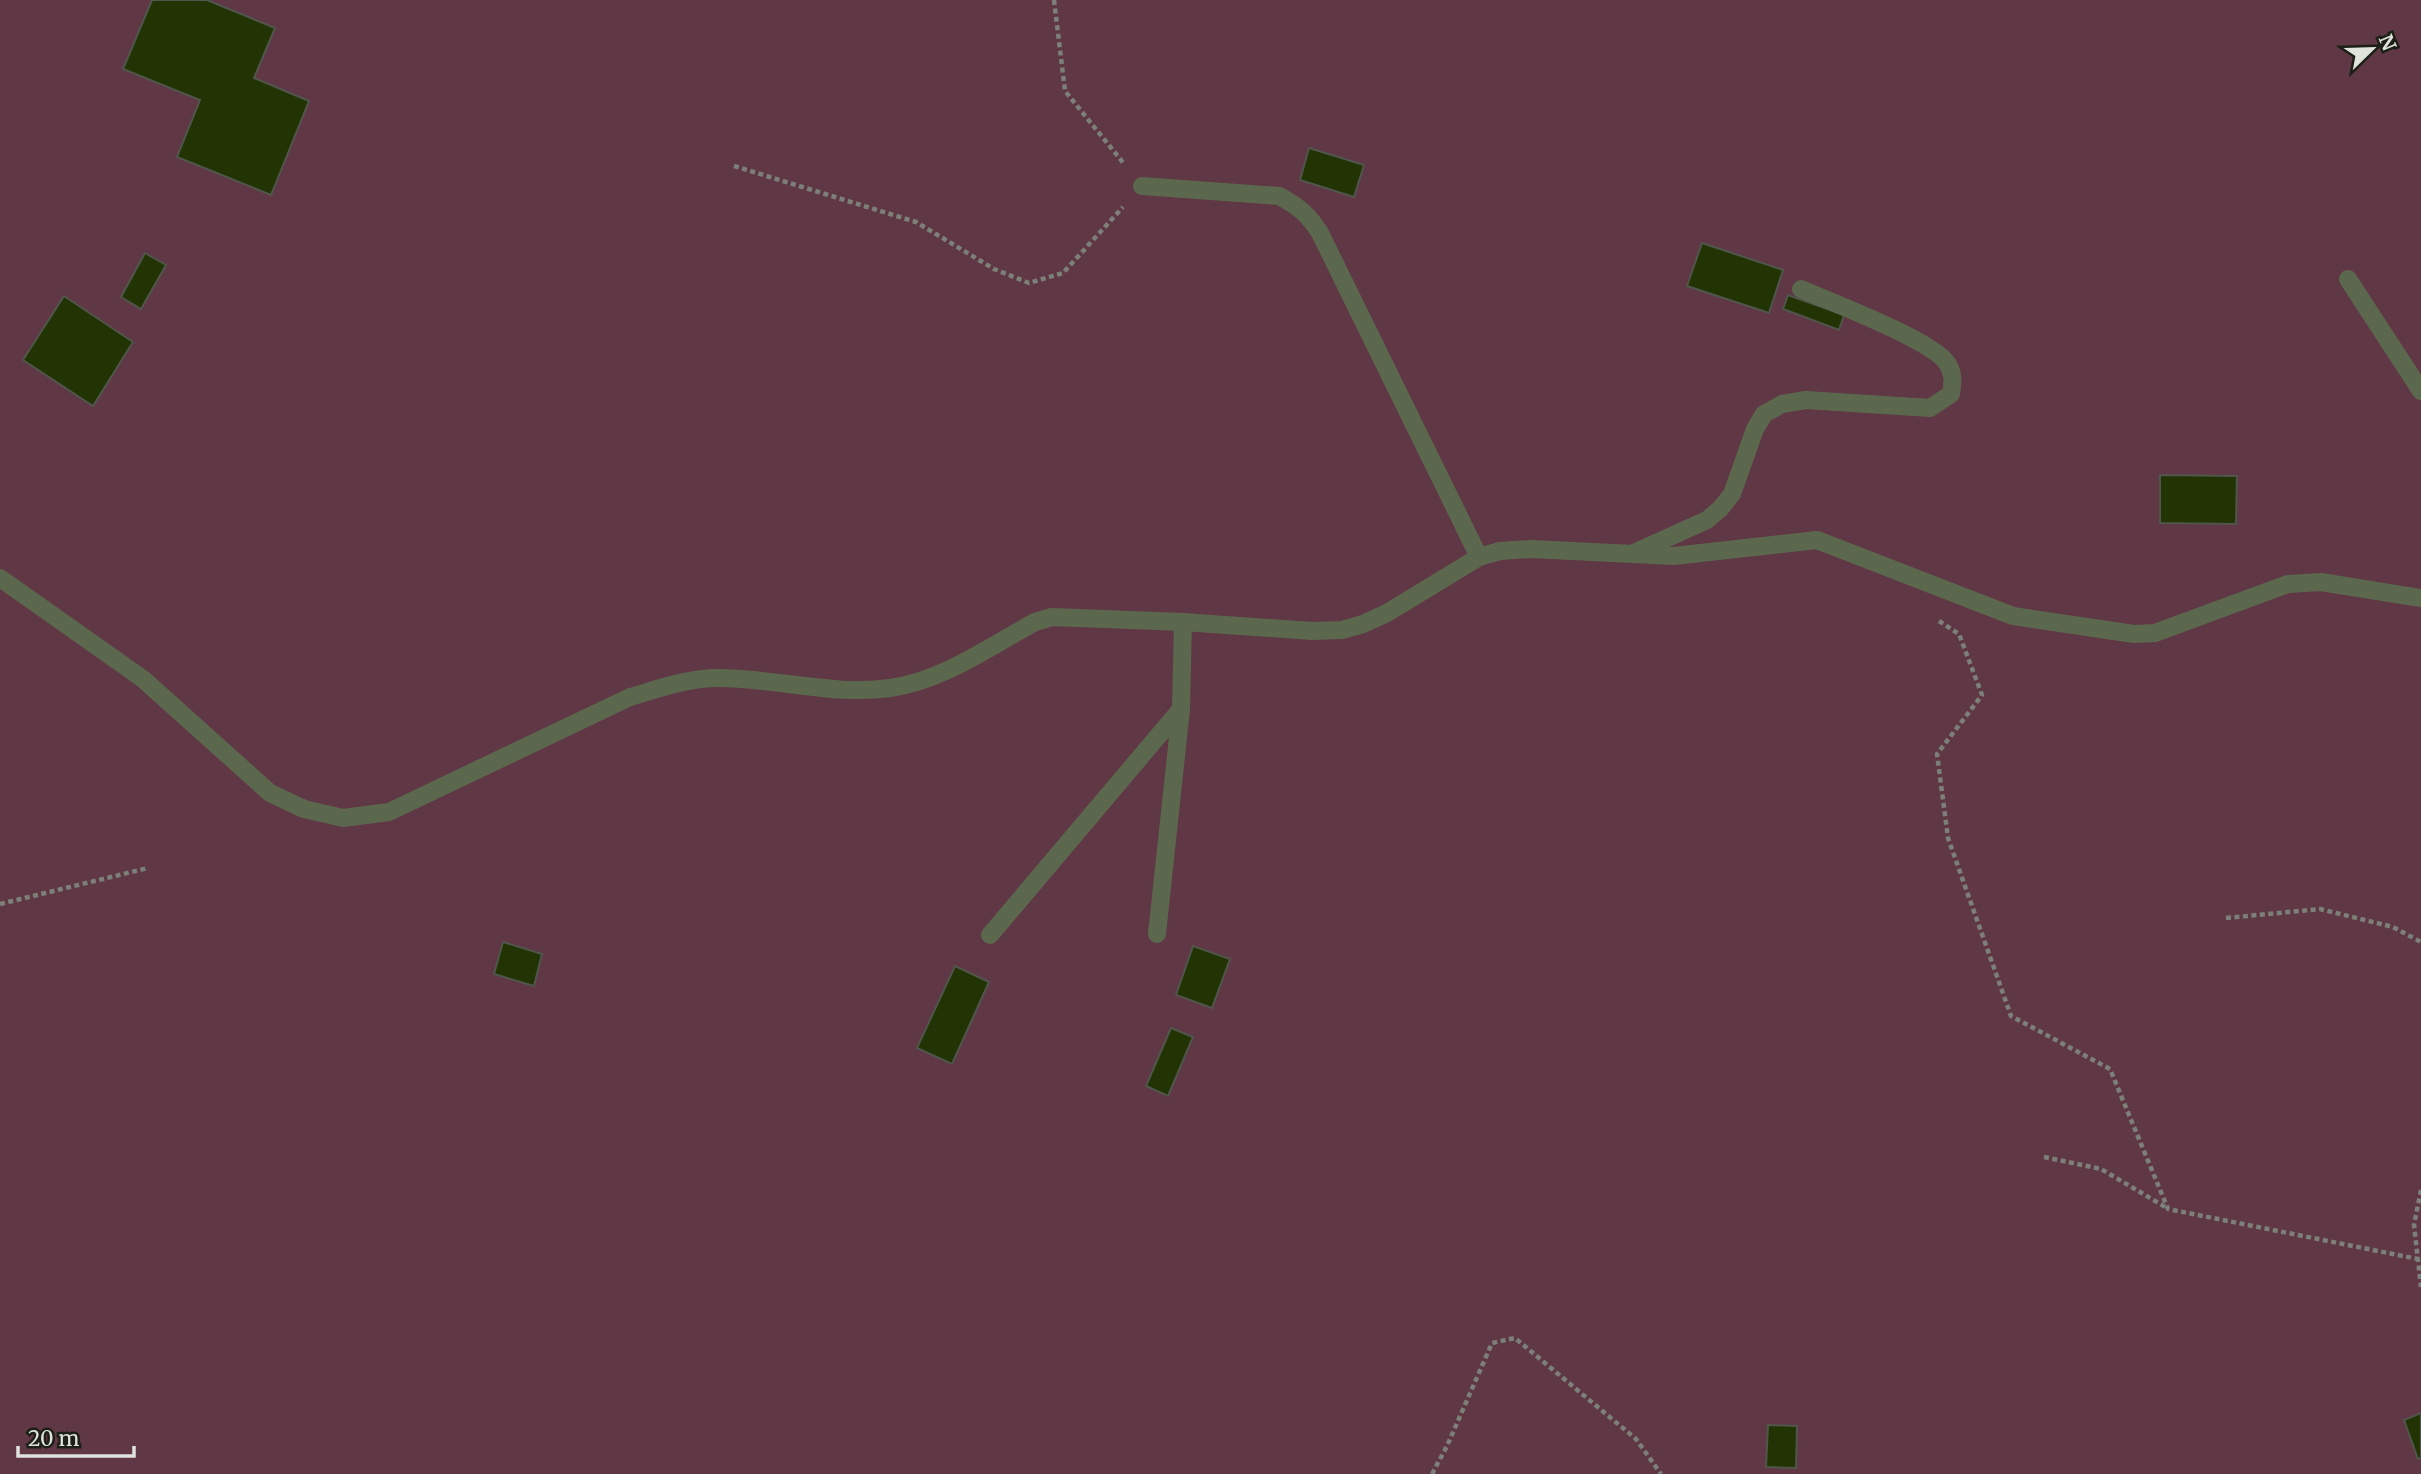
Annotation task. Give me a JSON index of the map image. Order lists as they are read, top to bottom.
{
  "scale_bar": "20 m",
  "north": "top right"
}
